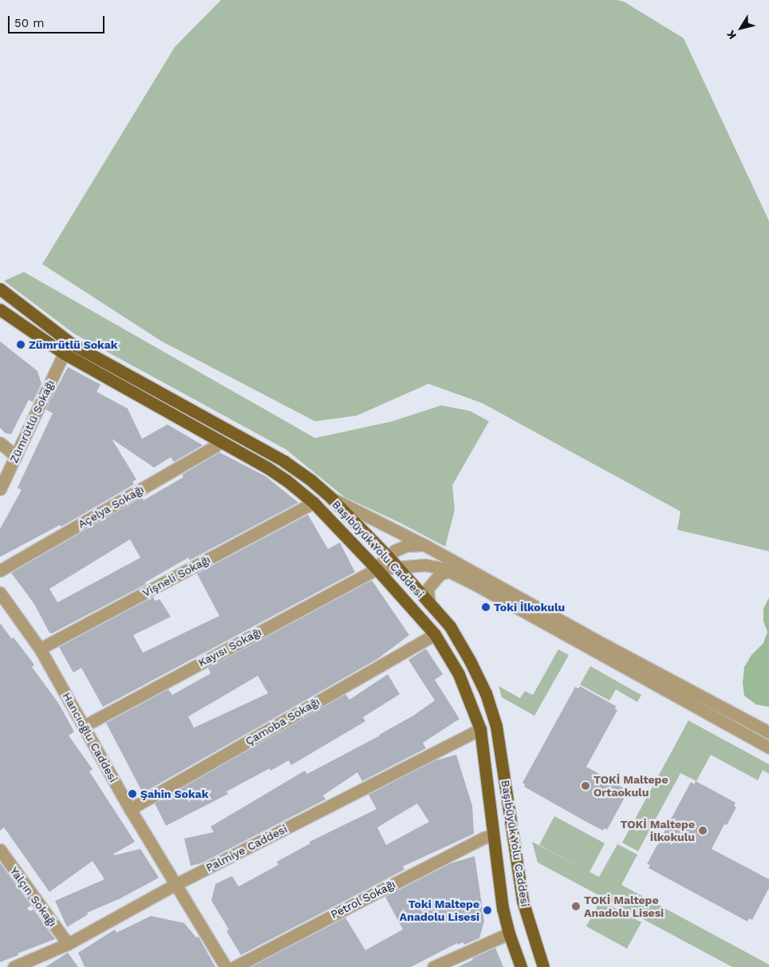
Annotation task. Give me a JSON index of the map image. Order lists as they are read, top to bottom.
{
  "streets": {
    "main road": ["Başıbüyük Yolu Caddesi"],
    "street": [
      "Zümrütlü Sokağı",
      "Açelya Sokağı",
      "Vişneli Sokağı",
      "Kayısı Sokağı",
      "Çamoba Sokağı",
      "Hancıoğlu Caddesi",
      "Palmiye Caddesi",
      "Yalçın Sokağı",
      "Petrol Sokağı"
    ]
  },
  "crossings": [
    ["Zümrütlü Sokağı", "Başıbüyük Yolu Caddesi"],
    ["Açelya Sokağı", "Başıbüyük Yolu Caddesi"],
    ["Başıbüyük Yolu Caddesi", "Vişneli Sokağı"],
    ["Başıbüyük Yolu Caddesi", "Kayısı Sokağı"],
    ["Başıbüyük Yolu Caddesi", "Çamoba Sokağı"],
    ["Başıbüyük Yolu Caddesi", "Palmiye Caddesi"],
    ["Başıbüyük Yolu Caddesi", "Petrol Sokağı"],
    ["Vişneli Sokağı", "Hancıoğlu Caddesi"],
    ["Kayısı Sokağı", "Hancıoğlu Caddesi"],
    ["Çamoba Sokağı", "Hancıoğlu Caddesi"],
    ["Hancıoğlu Caddesi", "Palmiye Caddesi"],
    ["Palmiye Caddesi", "Yalçın Sokağı"]
  ],
  "places": [
    "Zümrütlü Sokak",
    "Toki İlkokulu",
    "TOKİ Maltepe Ortaokulu",
    "Şahin Sokak",
    "TOKİ Maltepe İlkokulu",
    "TOKİ Maltepe Anadolu Lisesi",
    "Toki Maltepe Anadolu Lisesi"
  ],
  "scale_bar": "50 m",
  "north": "bottom left"
}
